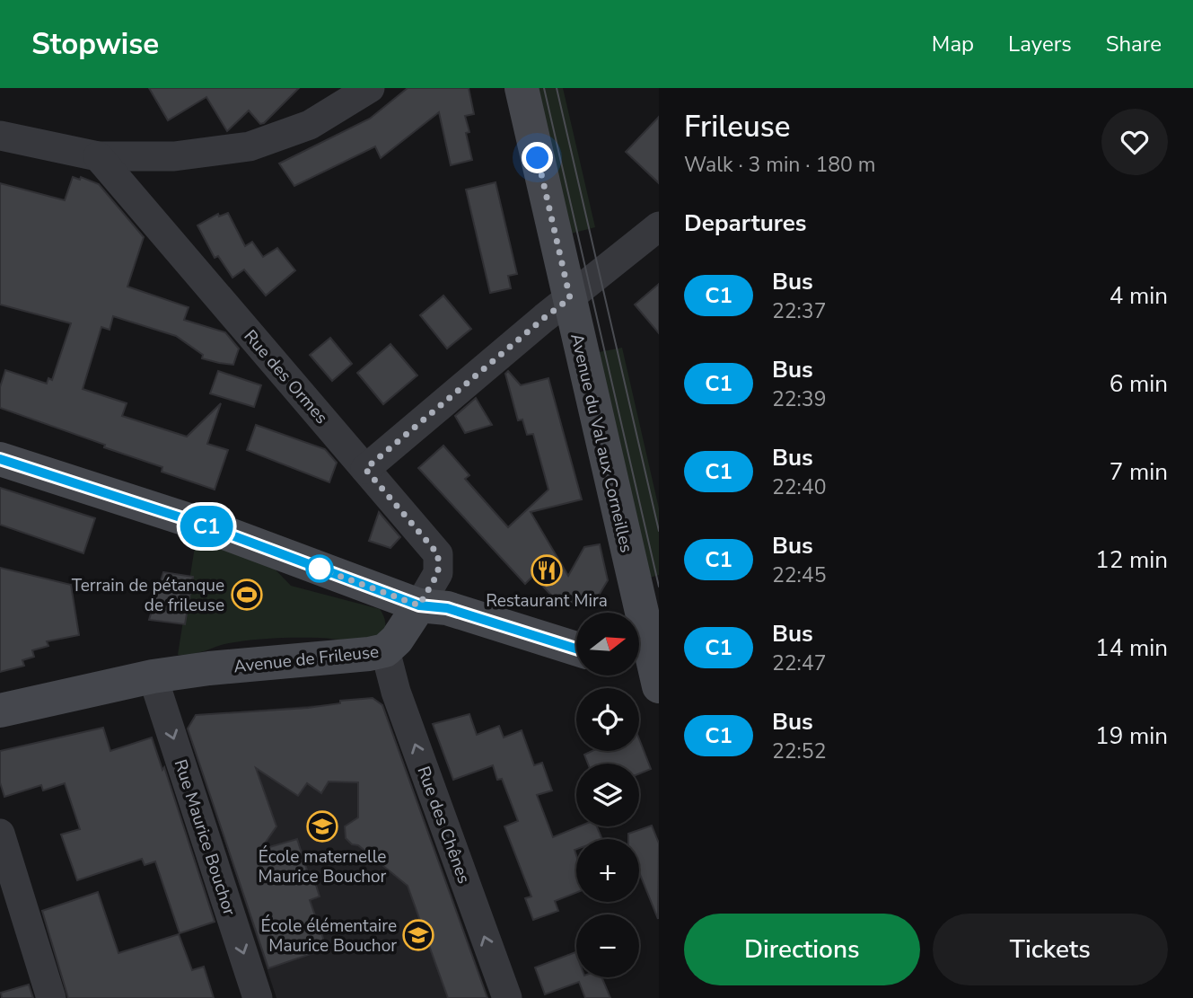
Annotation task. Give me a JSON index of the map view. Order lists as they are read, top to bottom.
{
  "streets": {
    "street": [
      "Rue des Ormes",
      "Avenue du Val aux Corneilles",
      "Avenue de Frileuse",
      "Rue des Chênes",
      "Rue Maurice Bouchor"
    ]
  },
  "crossings": [
    ["Rue des Ormes", "Avenue de Frileuse"],
    ["Avenue de Frileuse", "Rue des Chênes"],
    ["Avenue de Frileuse", "Rue Maurice Bouchor"]
  ],
  "one_way": ["Rue des Chênes"],
  "places": {
    "restaurant": ["Restaurant Mira"],
    "sports": ["Terrain de pétanque de frileuse"],
    "school or university": ["École maternelle Maurice Bouchor", "École élémentaire Maurice Bouchor"]
  },
  "lines": ["bus line C1"],
  "north": "right",
  "page": {
    "header": "Stopwise",
    "nav": ["Map", "Layers", "Share"],
    "on_map": "C1",
    "heading": [
      ["Frileuse", "Walk · 3 min · 180 m"],
      "Departures"
    ],
    "list": [
      {
        "mark": "C1",
        "name": "Bus",
        "note": "22:37",
        "value": "4 min"
      },
      {
        "mark": "C1",
        "name": "Bus",
        "note": "22:39",
        "value": "6 min"
      },
      {
        "mark": "C1",
        "name": "Bus",
        "note": "22:40",
        "value": "7 min"
      },
      {
        "mark": "C1",
        "name": "Bus",
        "note": "22:45",
        "value": "12 min"
      },
      {
        "mark": "C1",
        "name": "Bus",
        "note": "22:47",
        "value": "14 min"
      },
      {
        "mark": "C1",
        "name": "Bus",
        "note": "22:52",
        "value": "19 min"
      }
    ],
    "map_buttons": ["+", "−"],
    "buttons": ["Directions", "Tickets"]
  }
}
